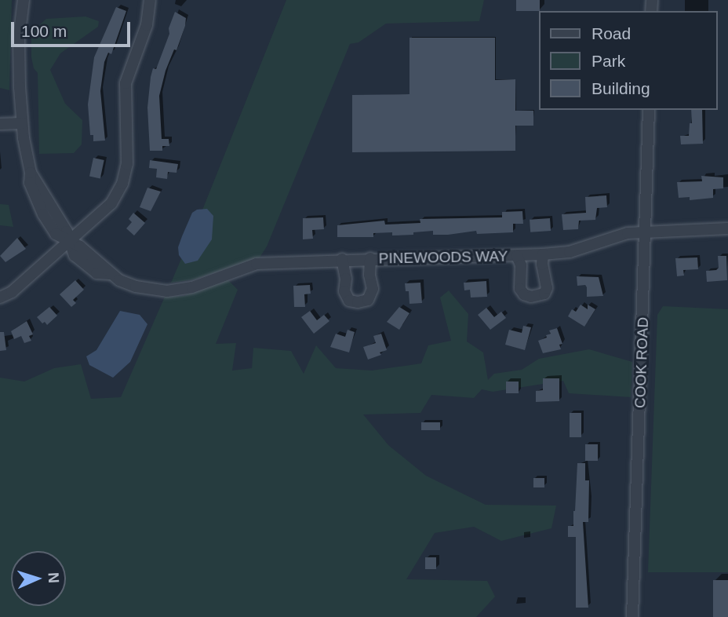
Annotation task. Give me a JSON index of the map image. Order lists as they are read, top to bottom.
{
  "streets": {
    "street": ["PINEWOODS WAY", "COOK ROAD"]
  },
  "crossings": [
    ["PINEWOODS WAY", "COOK ROAD"]
  ],
  "legend": ["Road", "Park", "Building"],
  "scale_bar": "100 m",
  "north": "right"
}
